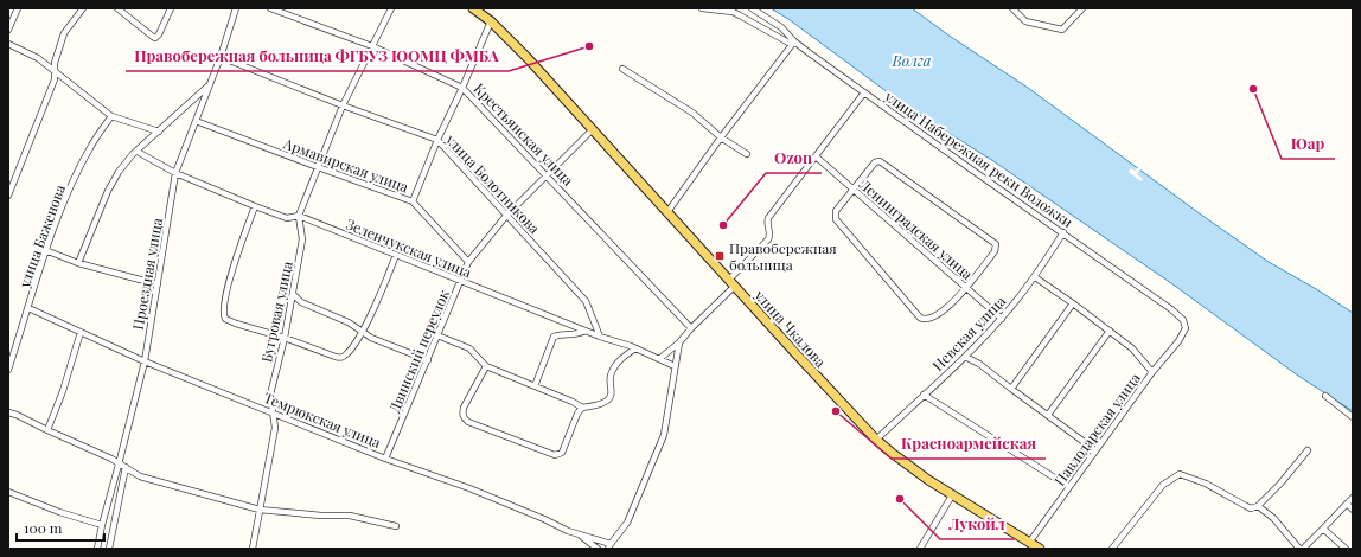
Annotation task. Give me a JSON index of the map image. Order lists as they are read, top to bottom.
{
  "streets": {
    "main road": ["улица Чкалова"],
    "street": [
      "Крестьянская улица",
      "улица Набережная реки Воложки",
      "Армавирская улица",
      "улица Болотникова",
      "Ленинградская улица",
      "улица Баженова",
      "Зеленчукская улица",
      "Проездная улица",
      "Бугровая улица",
      "Невская улица",
      "Двинский переулок",
      "Темрюкская улица",
      "Павлодарская улица"
    ]
  },
  "crossings": [
    ["Крестьянская улица", "Двинский переулок"],
    ["улица Набережная реки Воложки", "Невская улица"],
    ["улица Набережная реки Воложки", "Павлодарская улица"],
    ["Армавирская улица", "Проездная улица"],
    ["Армавирская улица", "Двинский переулок"],
    ["улица Болотникова", "Зеленчукская улица"],
    ["улица Болотникова", "Проездная улица"],
    ["улица Болотникова", "Двинский переулок"],
    ["Ленинградская улица", "Невская улица"],
    ["улица Баженова", "Темрюкская улица"],
    ["Зеленчукская улица", "Проездная улица"],
    ["Зеленчукская улица", "Бугровая улица"],
    ["Зеленчукская улица", "Двинский переулок"],
    ["Проездная улица", "Темрюкская улица"],
    ["Бугровая улица", "Темрюкская улица"],
    ["улица Чкалова", "Невская улица"],
    ["улица Чкалова", "Двинский переулок"],
    ["улица Чкалова", "Павлодарская улица"],
    ["Двинский переулок", "Темрюкская улица"]
  ],
  "water": ["Волга"],
  "places": {
    "other": [
      "Правобережная больница ФГБУЗ ЮОМЦ ФМБА",
      "Юар",
      "Ozon",
      "Красноармейская",
      "Лукойл"
    ],
    "transit": ["Правобережная больница"]
  },
  "scale_bar": "100 m"
}
